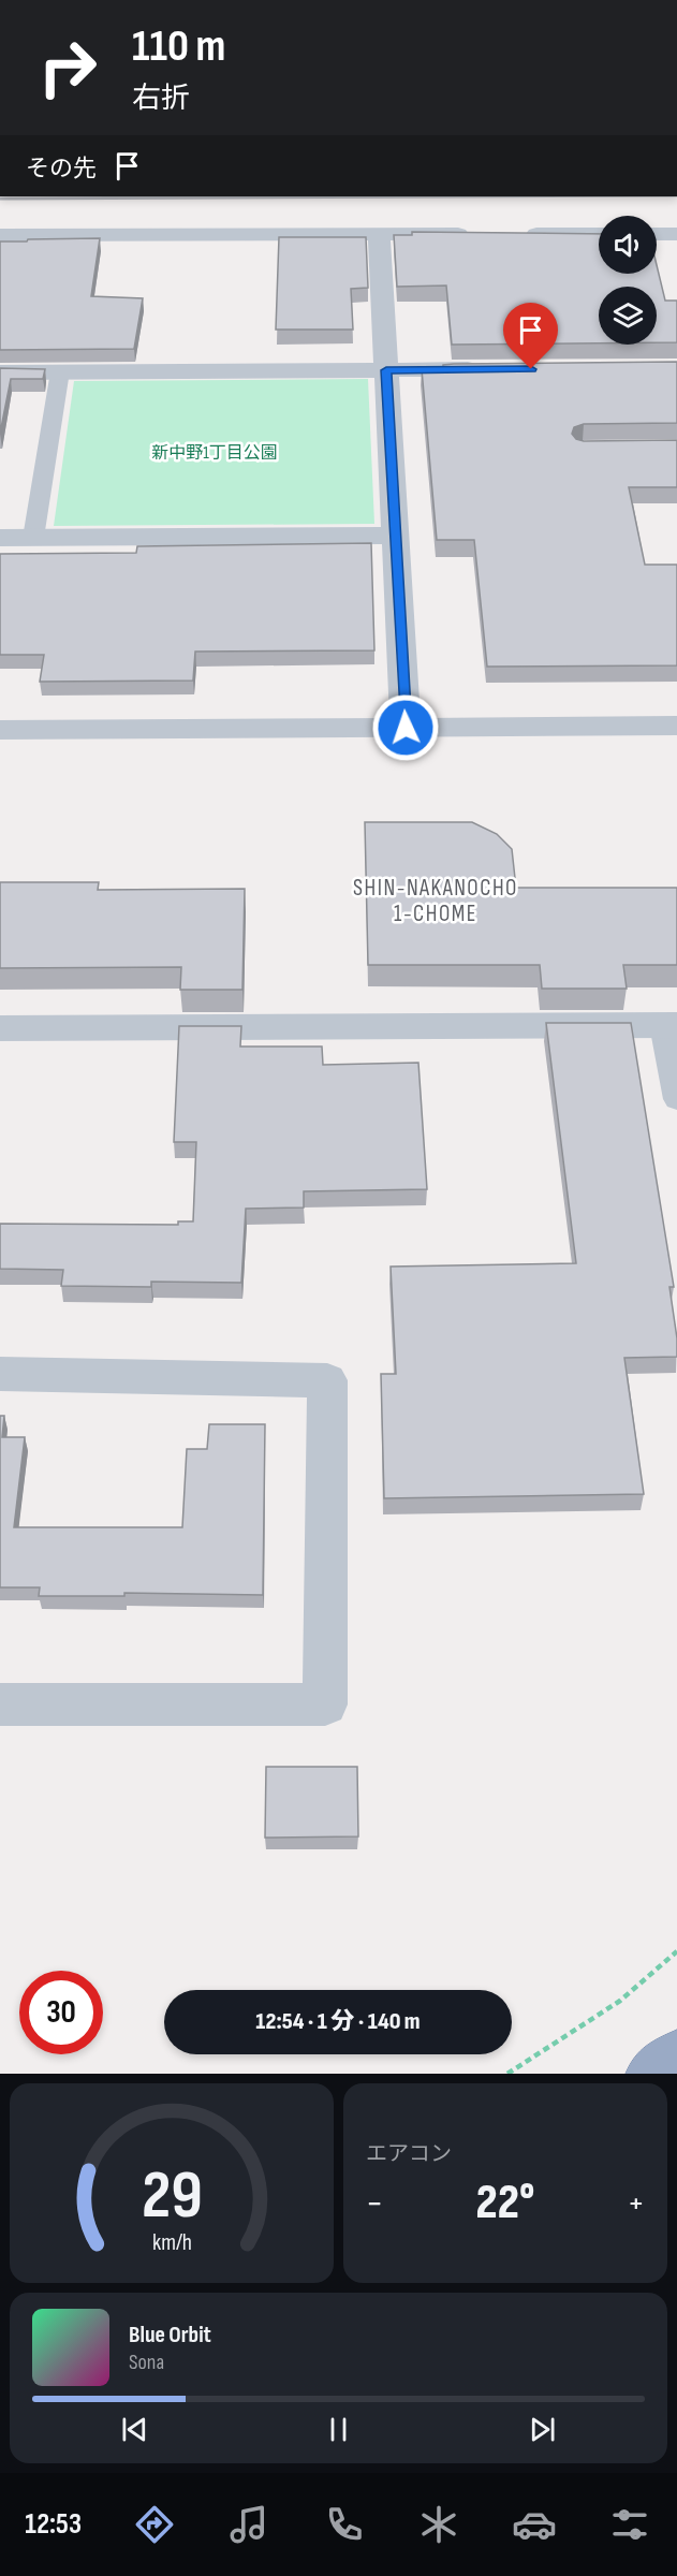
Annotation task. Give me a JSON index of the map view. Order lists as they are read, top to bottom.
{
  "districts": ["SHIN-NAKANOCHO 1-CHOME"],
  "parks": ["新中野1丁目公園"],
  "page": {
    "turn": ["110 m", "右折"],
    "then": "その先",
    "limit": "30",
    "trip": "12:54 · 1 分 · 140 m",
    "tile": "エアコン",
    "heat": ["−", "22°", "+"],
    "song": ["Blue Orbit", "Sona"],
    "tabs": "12:53",
    "gauge": ["29", "km/h"]
  }
}
